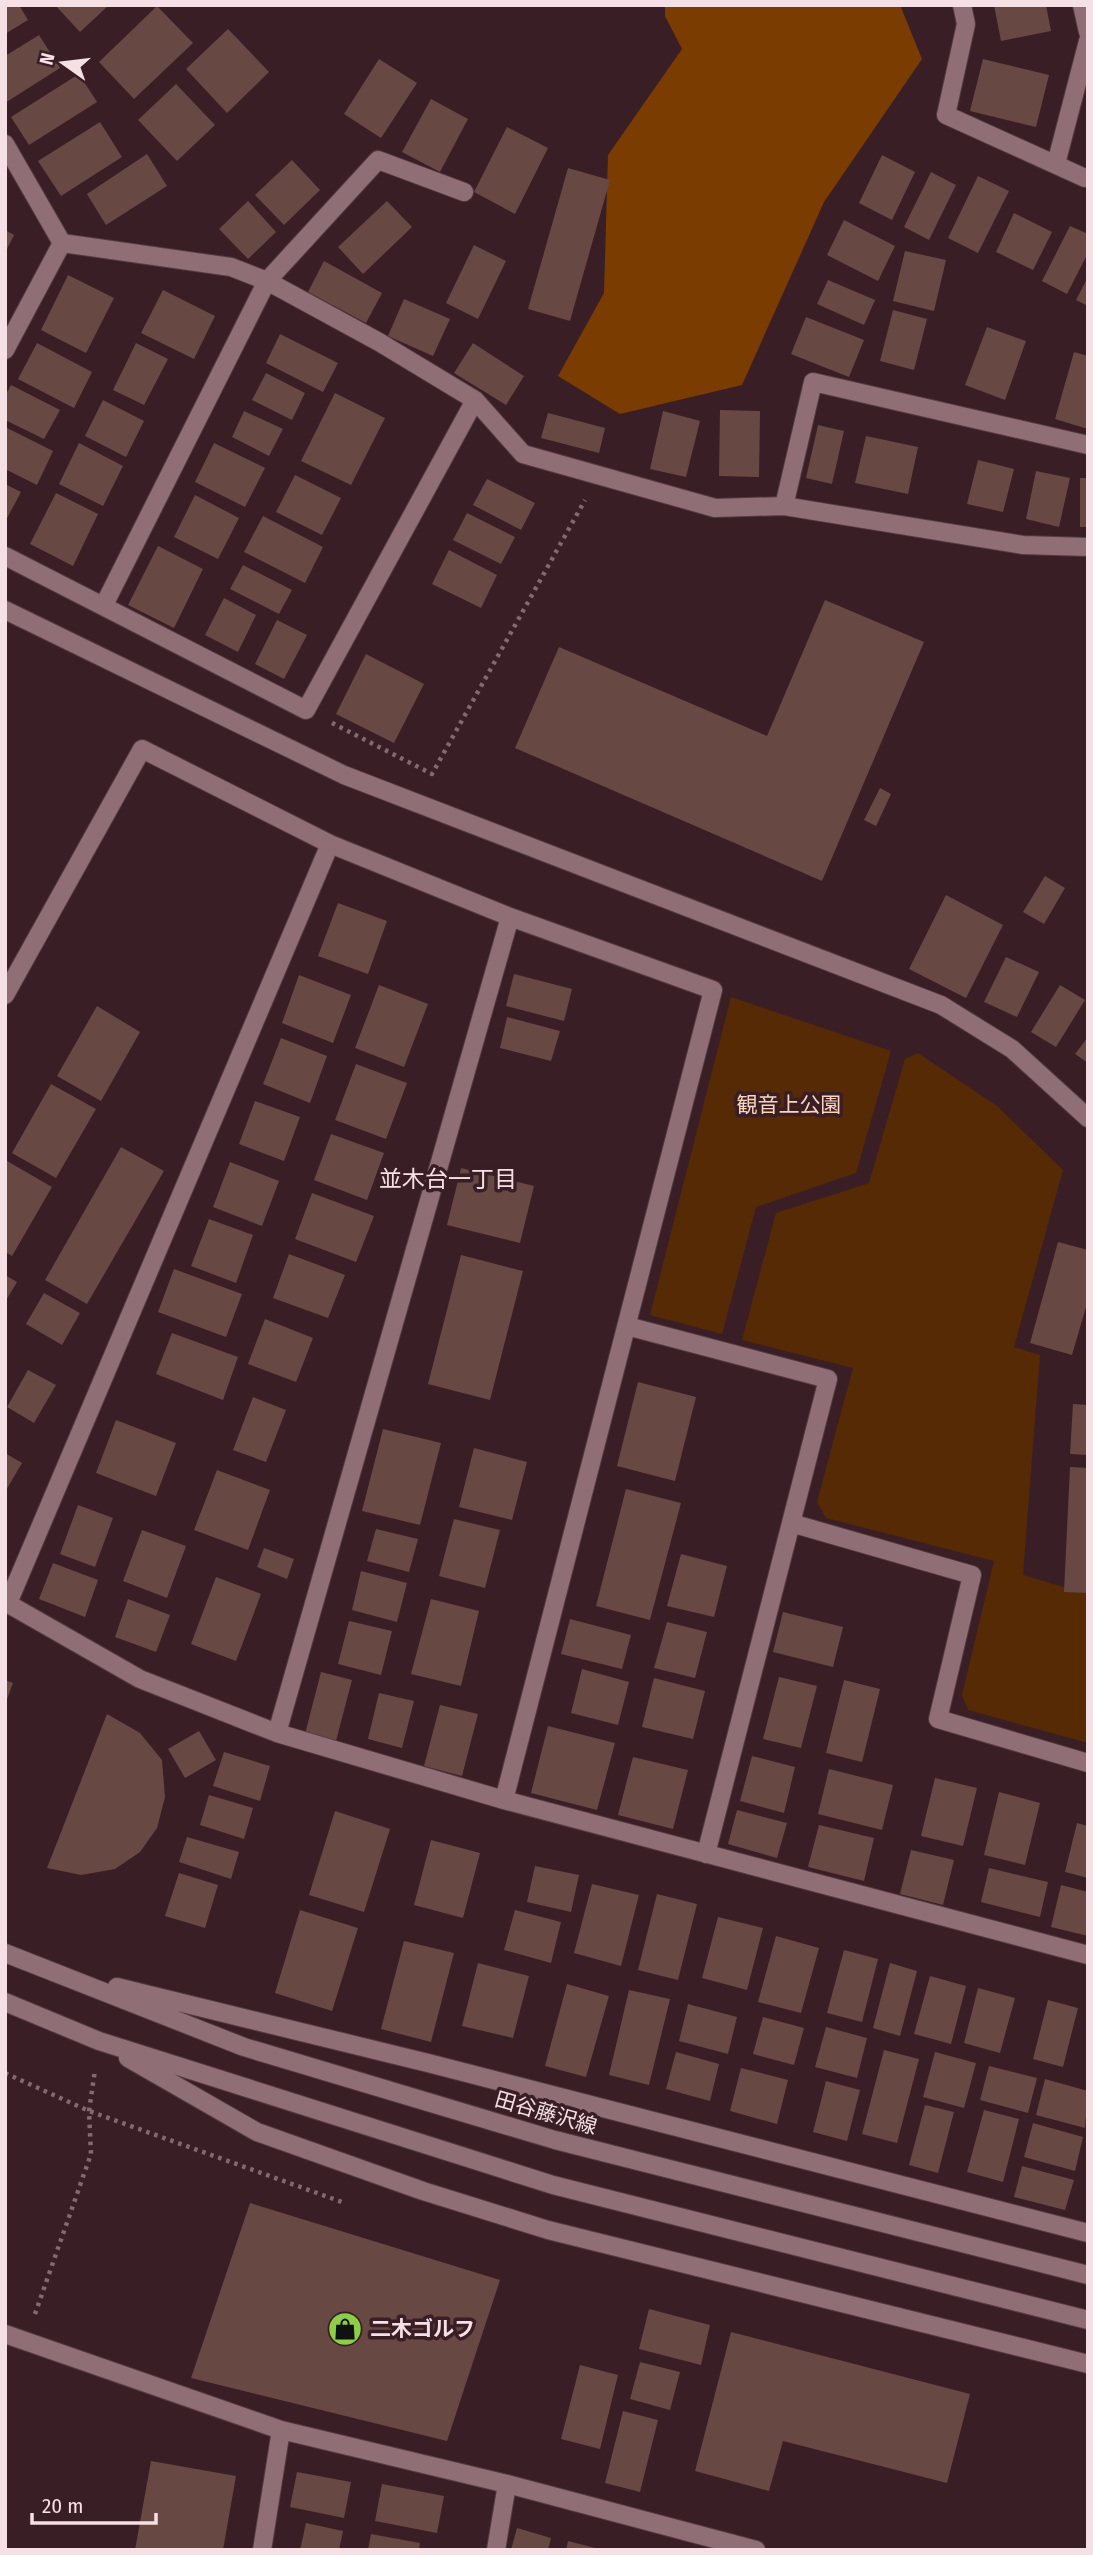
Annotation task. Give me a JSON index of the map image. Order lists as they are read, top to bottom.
{
  "streets": {
    "street": ["田谷藤沢線"]
  },
  "districts": ["並木台一丁目"],
  "parks": ["観音上公園"],
  "places": {
    "shop": ["二木ゴルフ"]
  },
  "scale_bar": "20 m",
  "north": "left"
}
